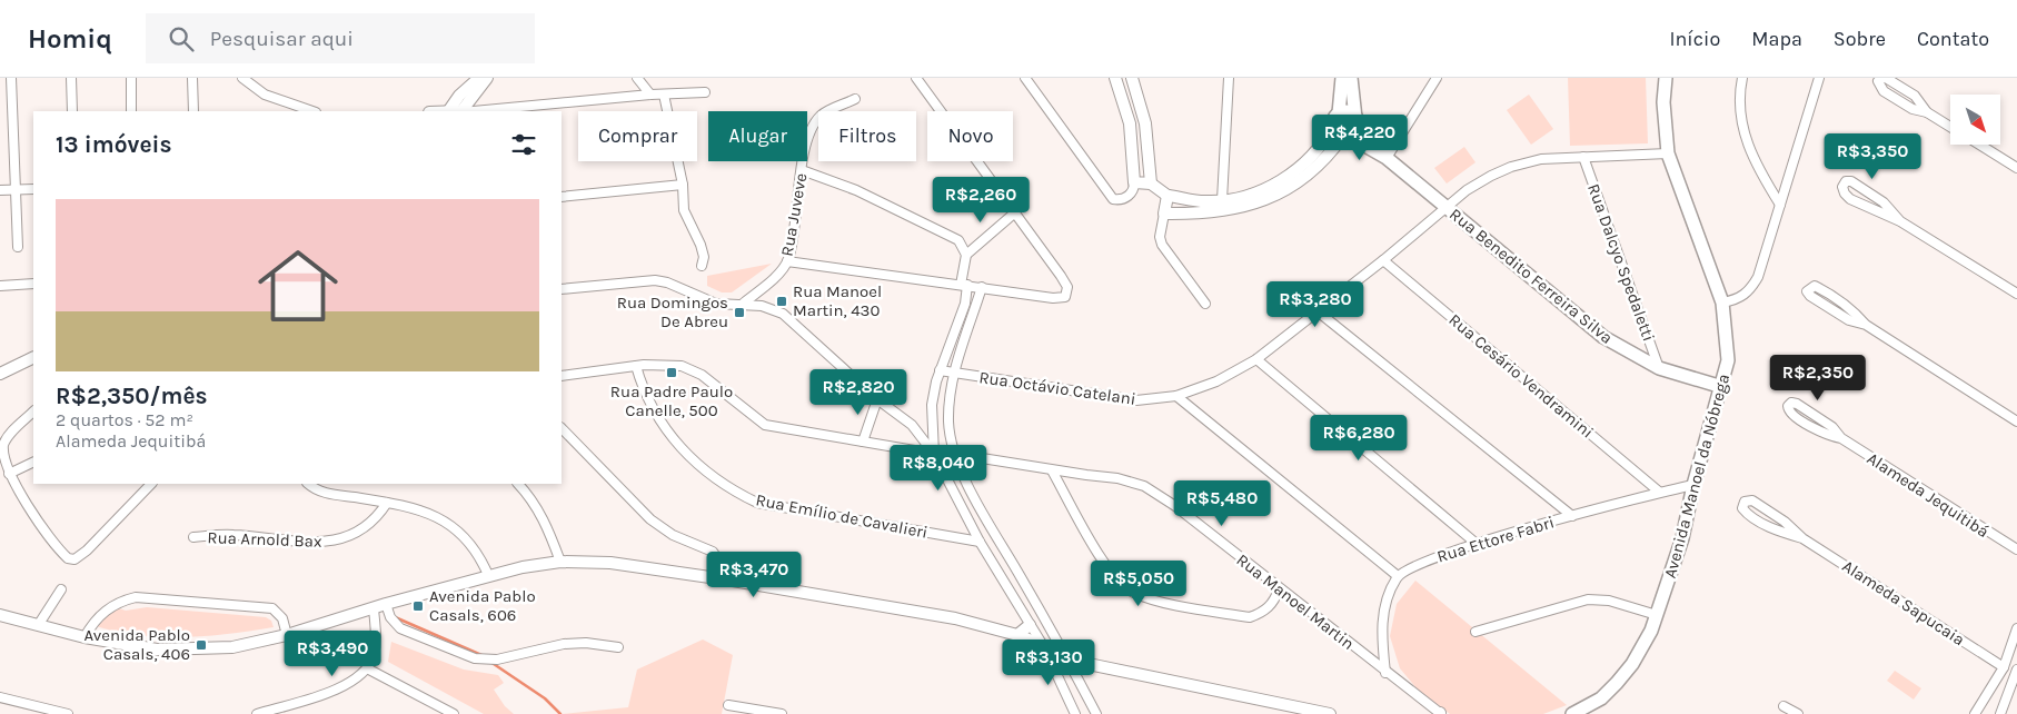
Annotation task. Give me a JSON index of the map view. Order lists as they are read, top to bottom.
{
  "streets": {
    "main road": ["Rua Benedito Ferreira Silva", "Avenida Manoel da Nóbrega"],
    "street": [
      "Rua Juveve",
      "Rua Dalcyo Spedaletti",
      "Rua Cesário Vendramini",
      "Rua Octávio Catelani",
      "Alameda Jequitibá",
      "Rua Emílio de Cavalieri",
      "Rua Arnold Bax",
      "Rua Ettore Fabri",
      "Rua Manoel Martin",
      "Alameda Sapucaia"
    ]
  },
  "crossings": [
    ["Rua Dalcyo Spedaletti", "Rua Benedito Ferreira Silva"],
    ["Rua Dalcyo Spedaletti", "Rua Octávio Catelani"],
    ["Rua Benedito Ferreira Silva", "Rua Octávio Catelani"],
    ["Rua Benedito Ferreira Silva", "Avenida Manoel da Nóbrega"],
    ["Rua Cesário Vendramini", "Rua Octávio Catelani"],
    ["Rua Cesário Vendramini", "Rua Ettore Fabri"],
    ["Rua Octávio Catelani", "Avenida Manoel da Nóbrega"],
    ["Avenida Manoel da Nóbrega", "Rua Ettore Fabri"],
    ["Rua Emílio de Cavalieri", "Rua Manoel Martin"]
  ],
  "places": {
    "transit": [
      "Rua Manoel Martin, 430",
      "Rua Domingos De Abreu",
      "Rua Padre Paulo Canelle, 500",
      "Avenida Pablo Casals, 606",
      "Avenida Pablo Casals, 406"
    ]
  },
  "north": "bottom right",
  "page": {
    "header": "Homiq",
    "search": "Pesquisar aqui",
    "nav": [
      "Início",
      "Mapa",
      "Sobre",
      "Contato"
    ],
    "chip": [
      "Comprar",
      "Alugar",
      "Filtros",
      "Novo"
    ],
    "heading": "13 imóveis",
    "price": [
      "R$4,220",
      "R$3,350",
      "R$2,260",
      "R$3,280",
      "R$2,350",
      "R$2,820",
      "R$6,280",
      "R$8,040",
      "R$5,480",
      "R$3,470",
      "R$5,050",
      "R$3,490",
      "R$3,130"
    ],
    "list": [
      {
        "name": "R$2,350/mês",
        "note": "2 quartos · 52 m² · Alameda Jequitibá"
      }
    ]
  }
}
